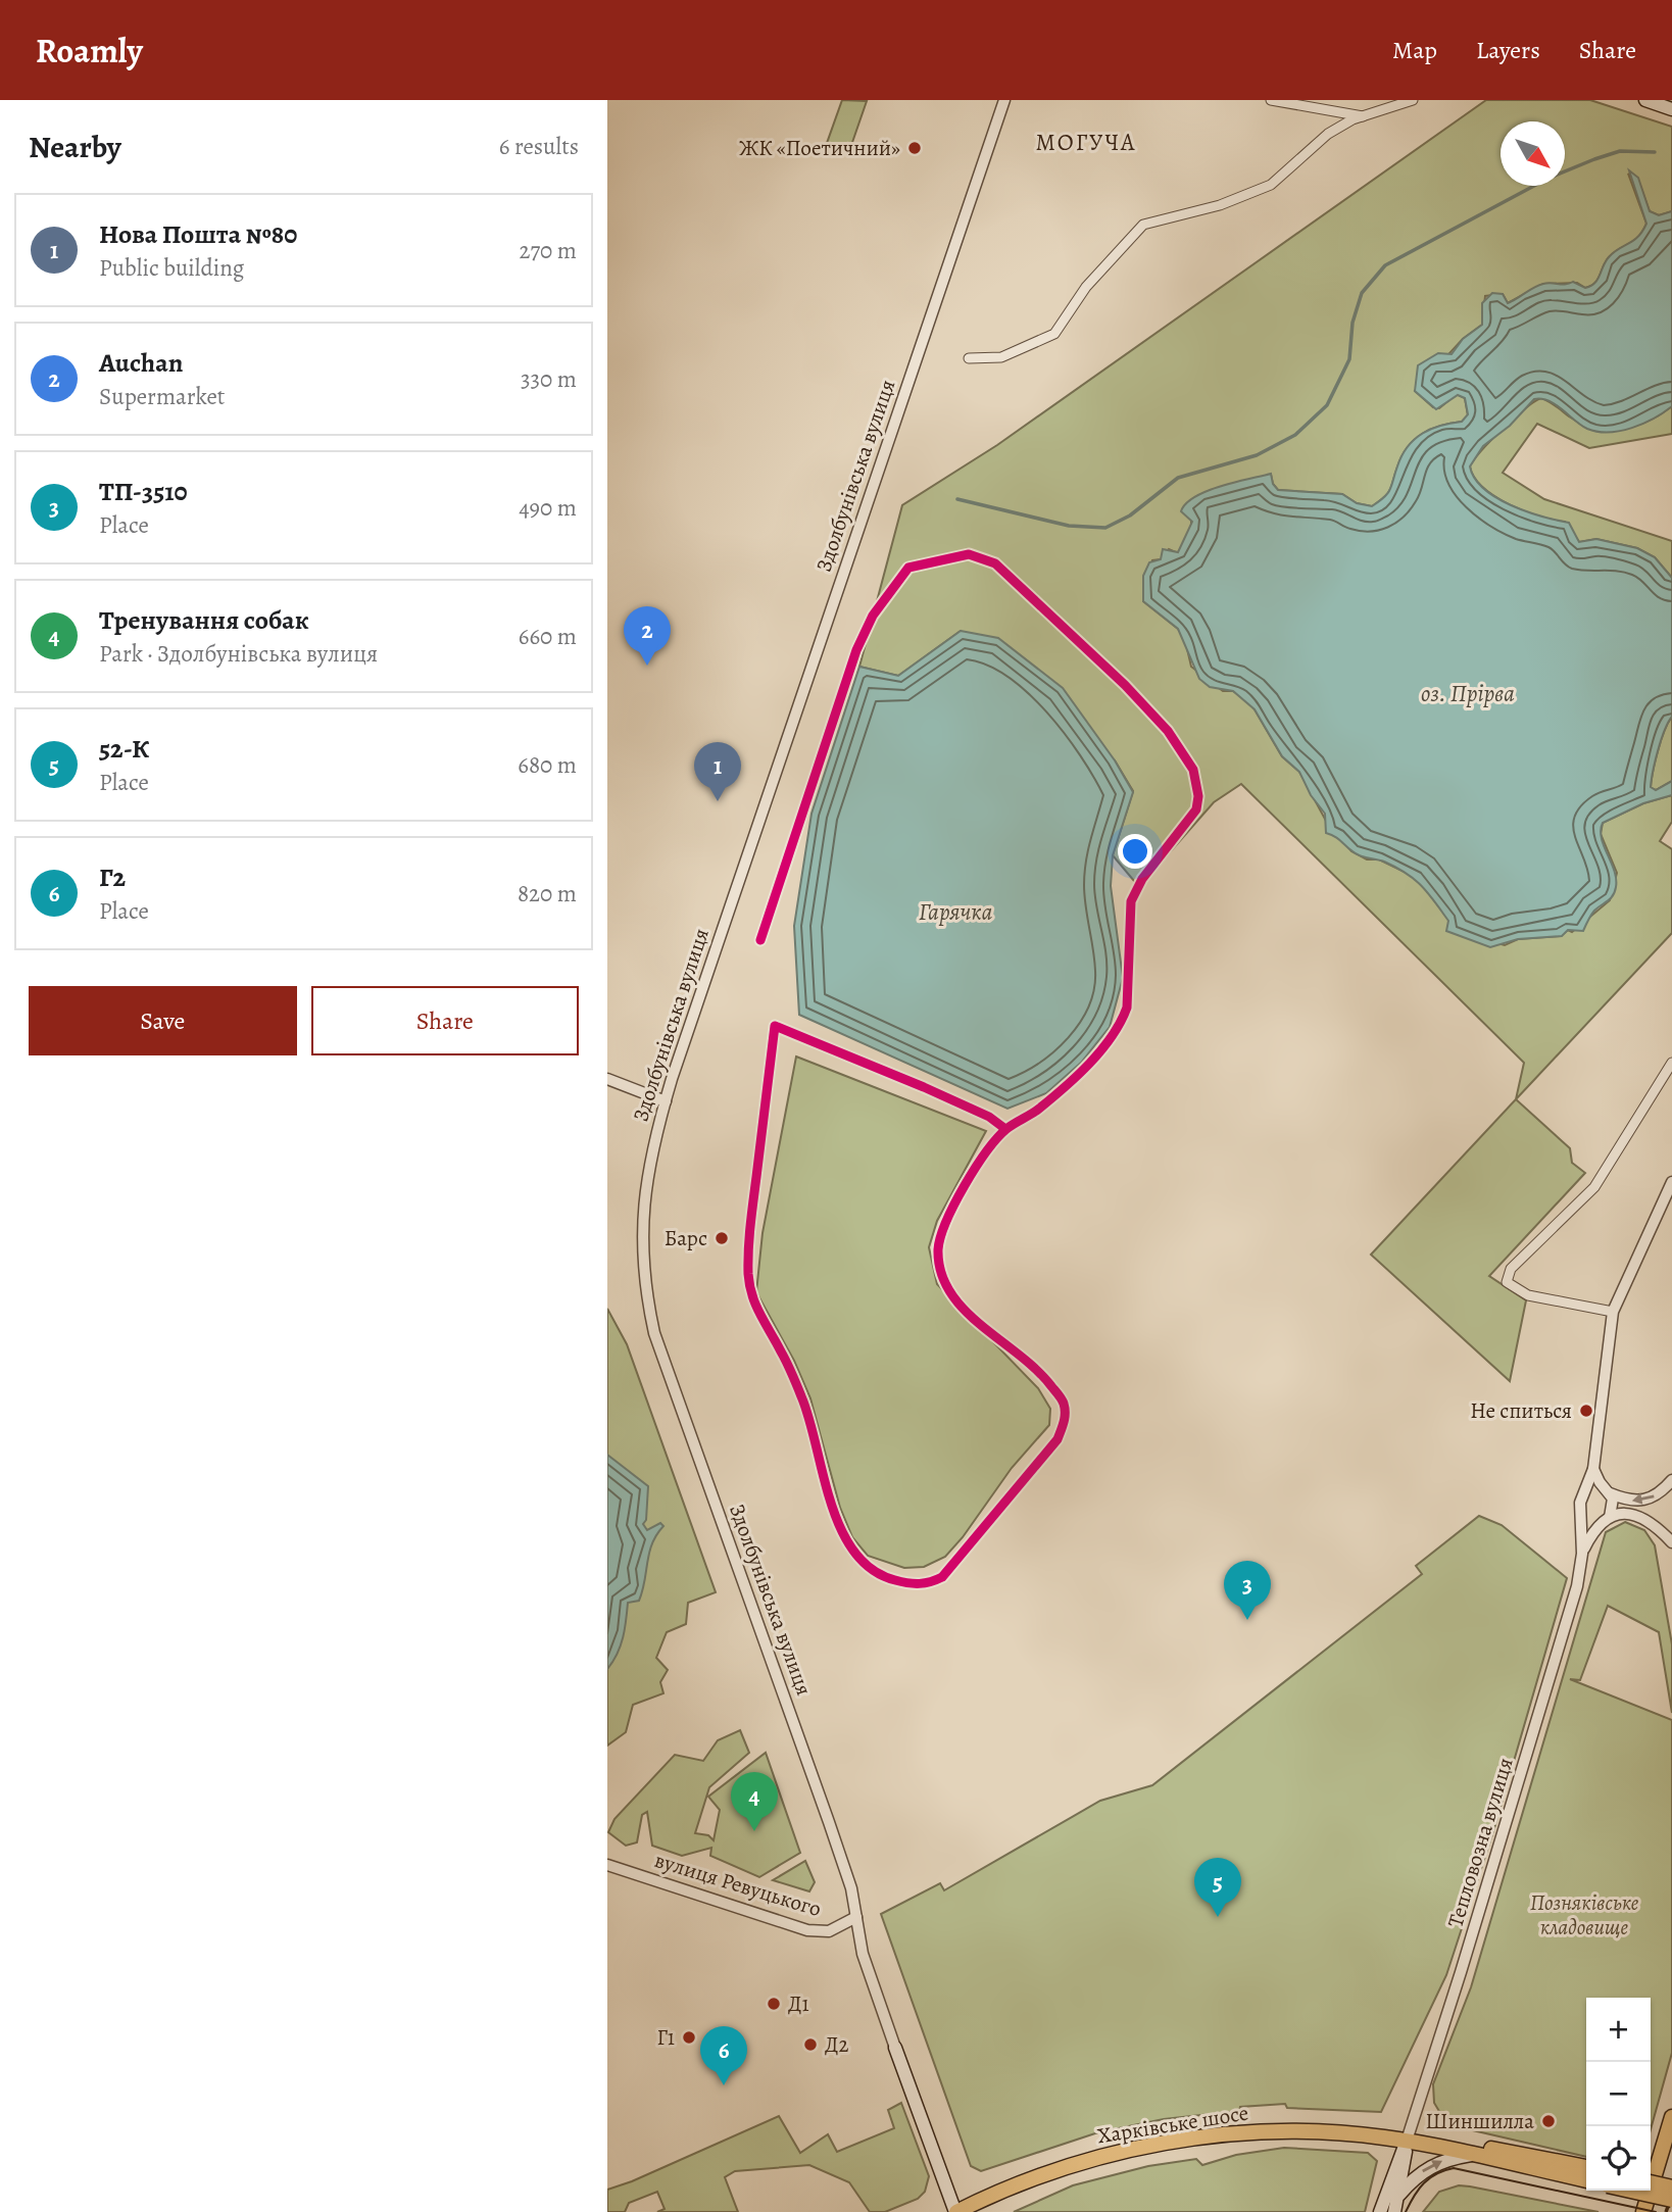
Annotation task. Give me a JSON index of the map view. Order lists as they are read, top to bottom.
{
  "streets": {
    "main road": ["Здолбунівська вулиця", "Харківське шосе"],
    "street": ["Тепловозна вулиця", "вулиця Ревуцького"]
  },
  "crossings": [
    ["Здолбунівська вулиця", "вулиця Ревуцького"],
    ["Здолбунівська вулиця", "Харківське шосе"],
    ["Тепловозна вулиця", "Харківське шосе"]
  ],
  "districts": ["МОГУЧА"],
  "water": ["оз. Прірва", "Гарячка"],
  "parks": ["Позняківське кладовище"],
  "places": [
    "ЖК «Поетичний»",
    "Барс",
    "Не спиться",
    "Д1",
    "Г1",
    "Д2",
    "Шиншилла"
  ],
  "north": "bottom right",
  "page": {
    "header": "Roamly",
    "nav": ["Map", "Layers", "Share"],
    "heading": ["Nearby", "6 results"],
    "list": [
      {
        "mark": "1",
        "name": "Нова Пошта №80",
        "note": "Public building",
        "value": "270 m"
      },
      {
        "mark": "2",
        "name": "Auchan",
        "note": "Supermarket",
        "value": "330 m"
      },
      {
        "mark": "3",
        "name": "ТП-3510",
        "note": "Place",
        "value": "490 m"
      },
      {
        "mark": "4",
        "name": "Тренування собак",
        "note": "Park · Здолбунівська вулиця",
        "value": "660 m"
      },
      {
        "mark": "5",
        "name": "52-К",
        "note": "Place",
        "value": "680 m"
      },
      {
        "mark": "6",
        "name": "Г2",
        "note": "Place",
        "value": "820 m"
      }
    ],
    "pins": [
      "2",
      "1",
      "3",
      "4",
      "5",
      "6"
    ],
    "buttons": ["Save", "Share"],
    "map_buttons": ["+", "−"]
  }
}
